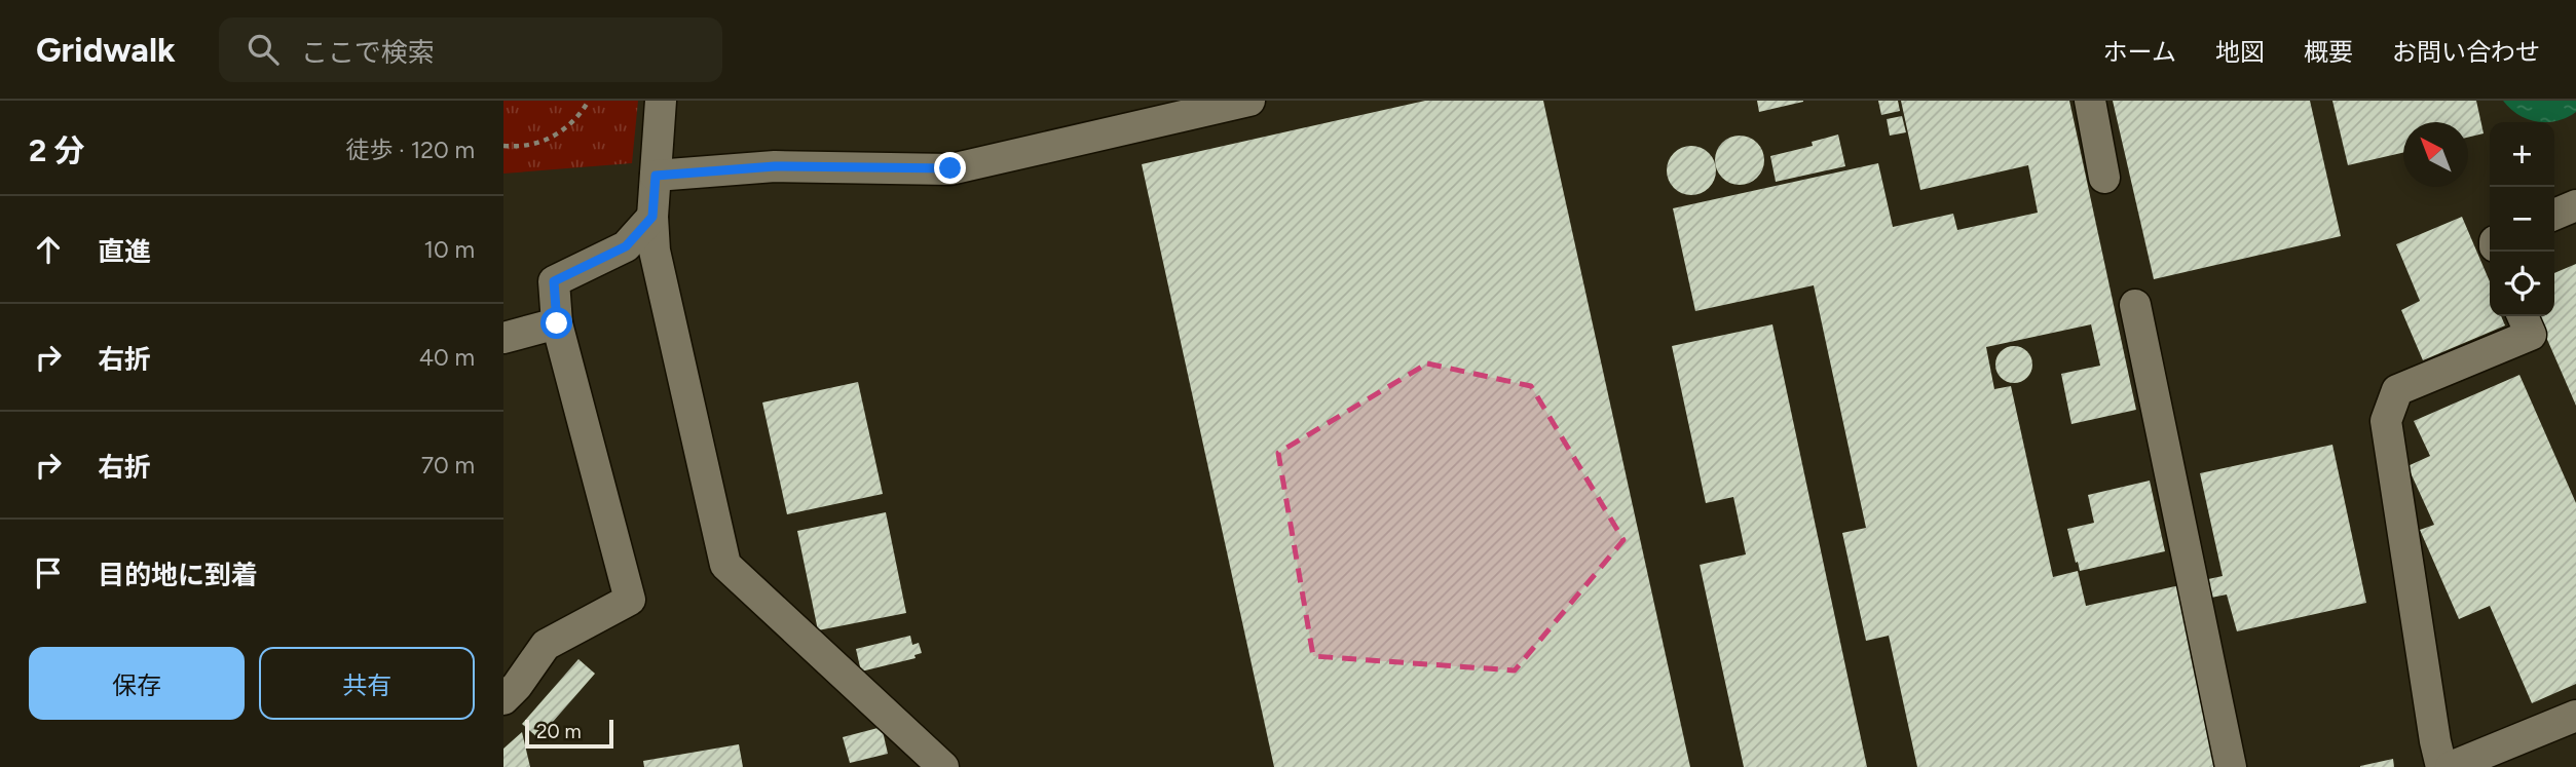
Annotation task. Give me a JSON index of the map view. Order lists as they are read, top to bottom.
{
  "scale_bar": "20 m",
  "north": "top left",
  "page": {
    "header": "Gridwalk",
    "search": "ここで検索",
    "nav": [
      "ホーム",
      "地図",
      "概要",
      "お問い合わせ"
    ],
    "heading": ["2 分", "徒歩 · 120 m"],
    "map_buttons": ["+", "−"],
    "list": [
      ["直進", "10 m"],
      ["右折", "40 m"],
      ["右折", "70 m"],
      "目的地に到着"
    ],
    "buttons": ["保存", "共有"],
    "scale": "20 m"
  }
}
